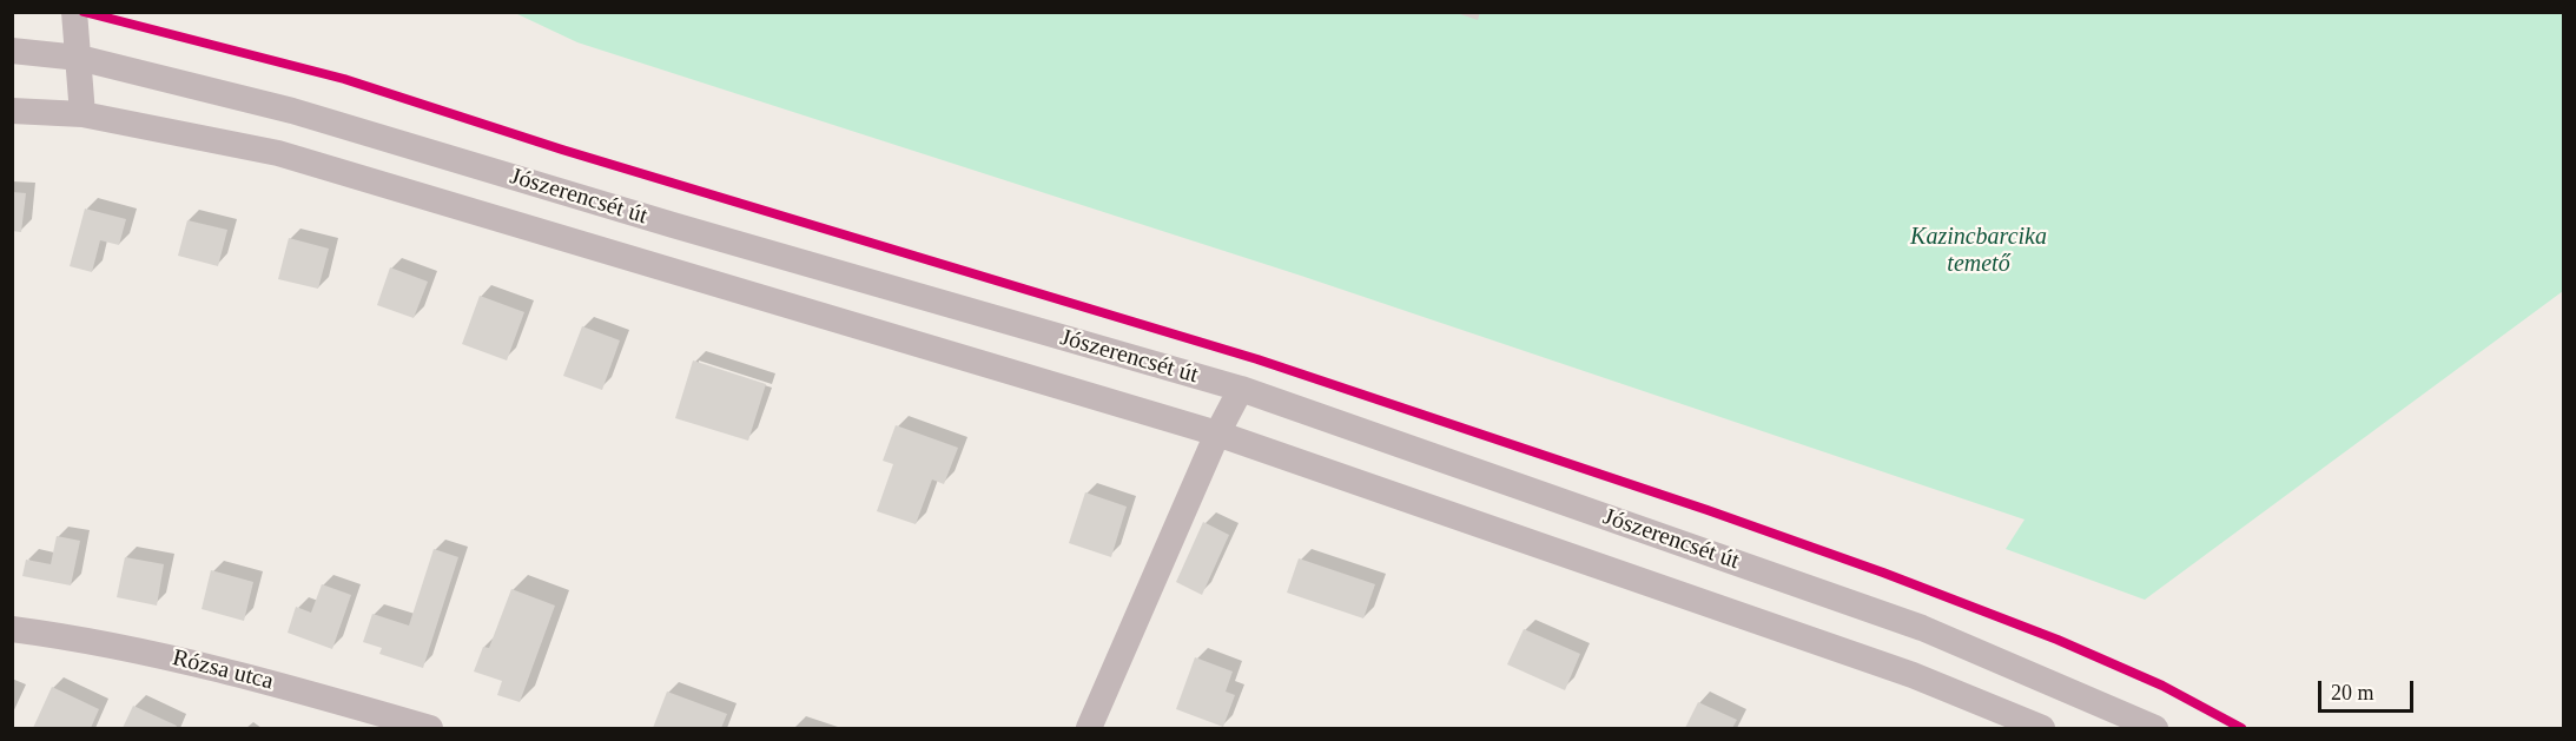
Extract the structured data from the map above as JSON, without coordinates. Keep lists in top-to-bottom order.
{
  "streets": {
    "street": ["Jószerencsét út", "Rózsa utca"]
  },
  "parks": ["Kazincbarcika temető"],
  "scale_bar": "20 m"
}
